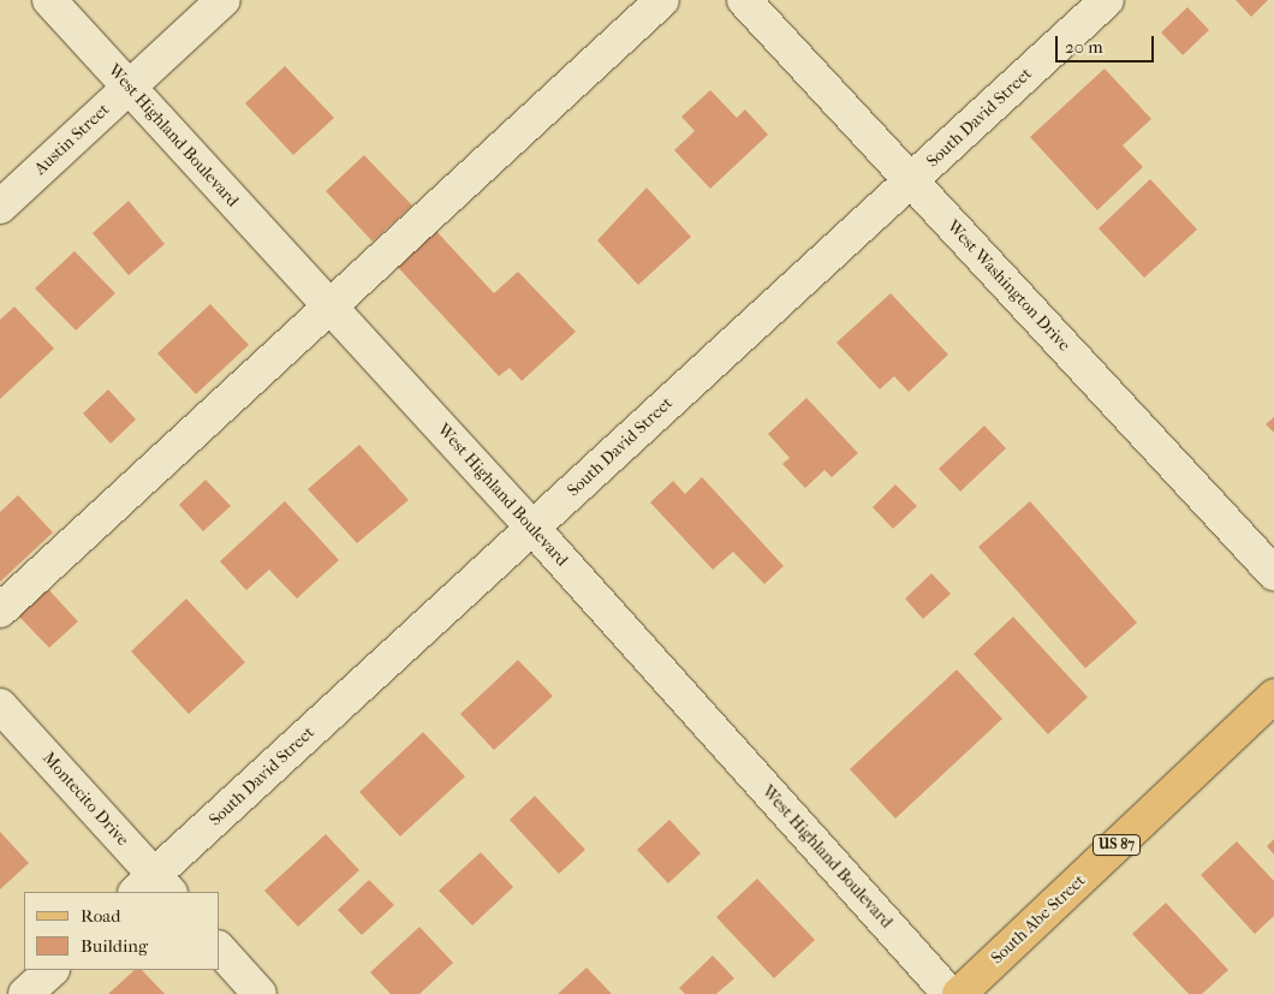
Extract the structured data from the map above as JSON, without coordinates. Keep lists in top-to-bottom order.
{
  "streets": {
    "main road": ["US 87", "South Abe Street"],
    "street": [
      "South David Street",
      "West Highland Boulevard",
      "Austin Street",
      "West Washington Drive",
      "Montecito Drive"
    ]
  },
  "crossings": [
    ["South David Street", "West Highland Boulevard"],
    ["South David Street", "West Washington Drive"],
    ["South David Street", "Montecito Drive"],
    ["West Highland Boulevard", "Austin Street"]
  ],
  "legend": ["Road", "Building"],
  "scale_bar": "20 m"
}
